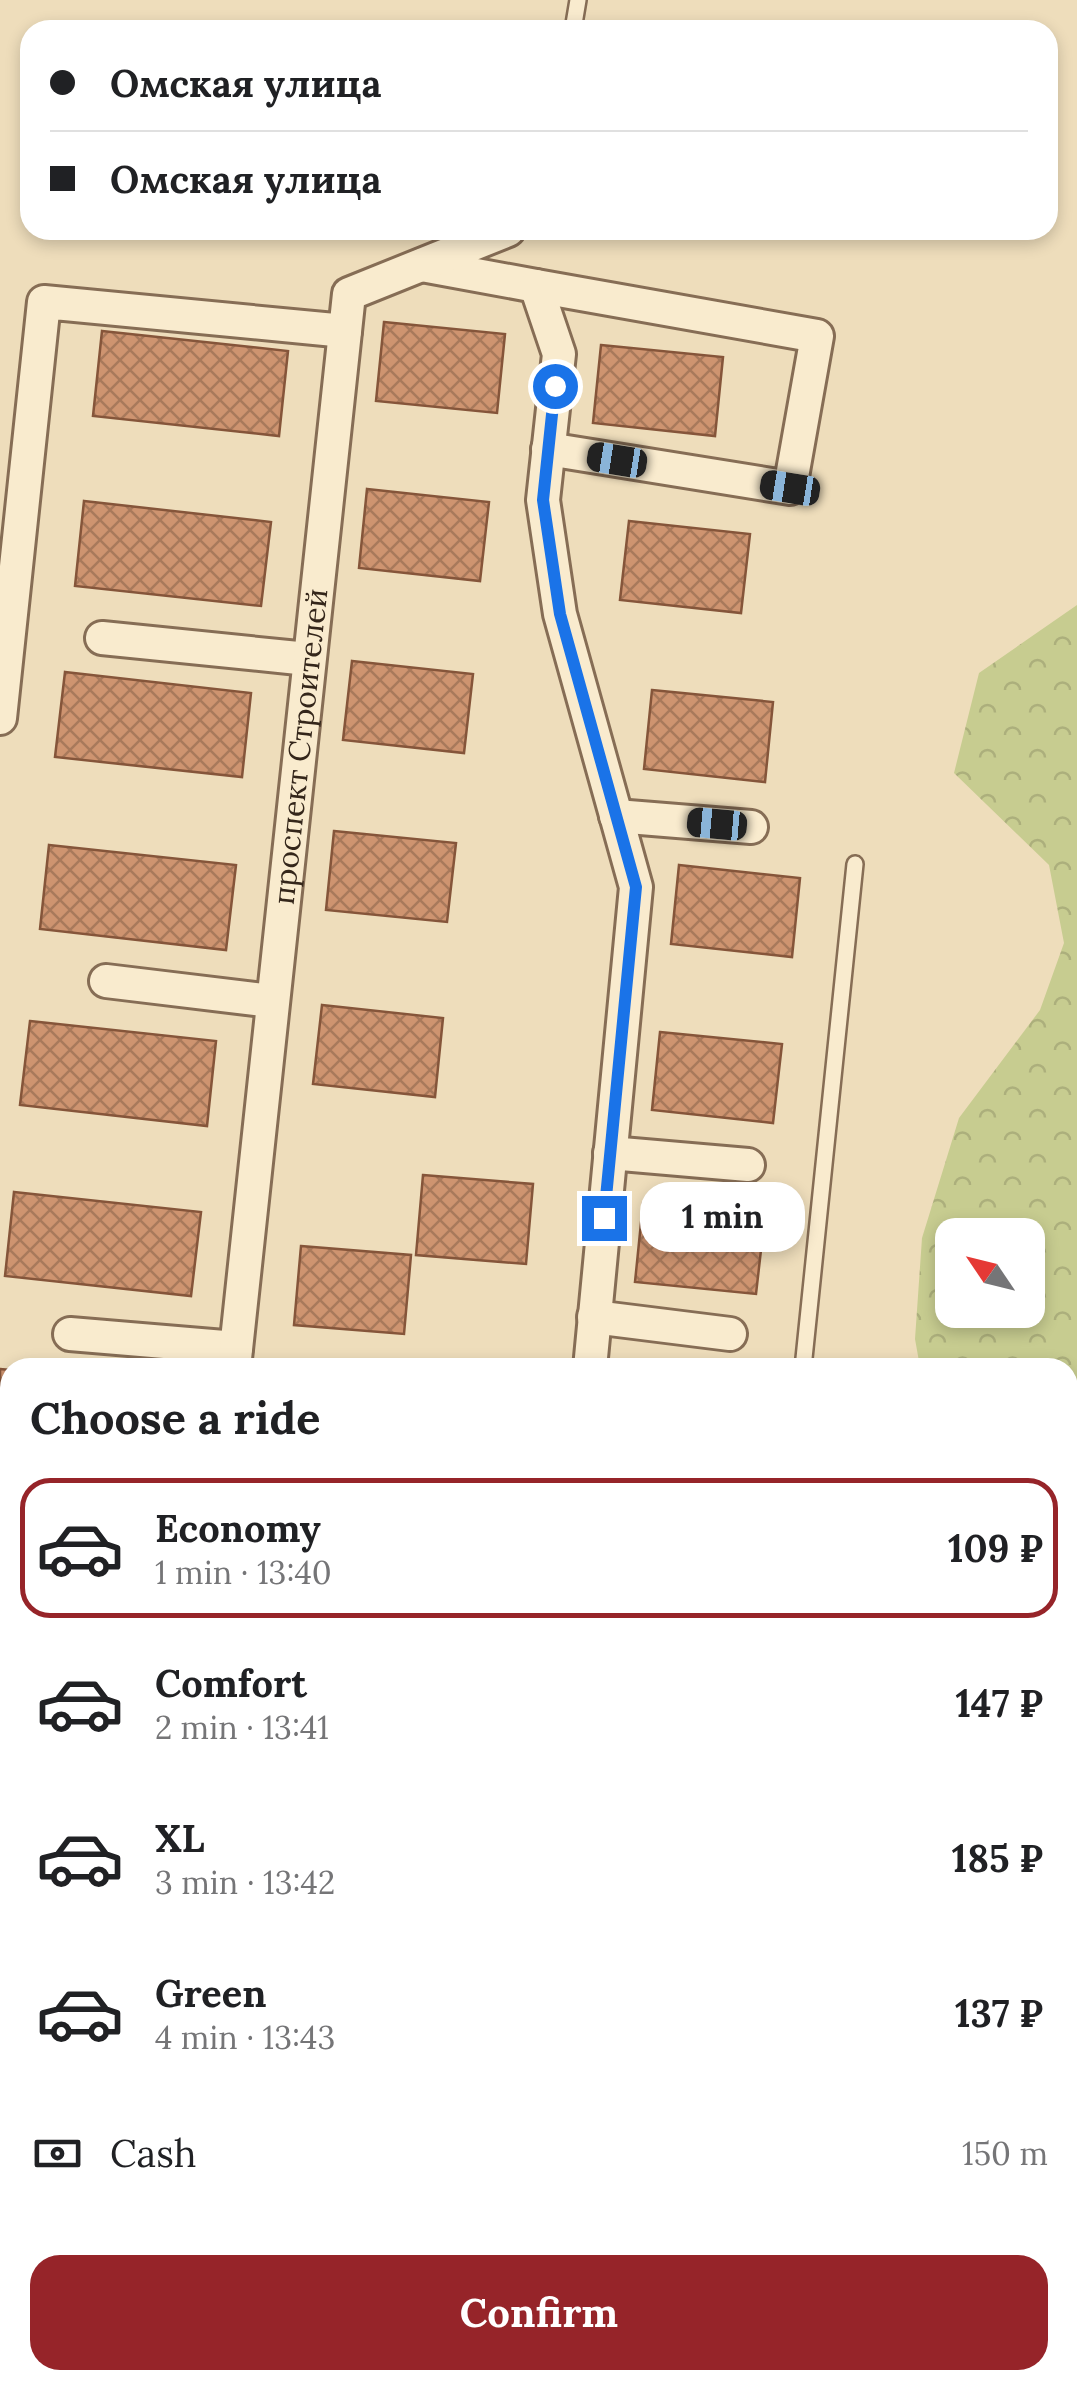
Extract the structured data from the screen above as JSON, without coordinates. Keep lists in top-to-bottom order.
{
  "streets": {
    "street": ["проспект Строителей"]
  },
  "north": "top left",
  "page": {
    "banner": ["Омская улица", "Омская улица"],
    "bubble": "1 min",
    "heading": "Choose a ride",
    "list": [
      {
        "name": "Economy",
        "note": "1 min · 13:40",
        "value": "109 ₽"
      },
      {
        "name": "Comfort",
        "note": "2 min · 13:41",
        "value": "147 ₽"
      },
      {
        "name": "XL",
        "note": "3 min · 13:42",
        "value": "185 ₽"
      },
      {
        "name": "Green",
        "note": "4 min · 13:43",
        "value": "137 ₽"
      }
    ],
    "pay": ["Cash", "150 m"],
    "buttons": "Confirm"
  }
}
